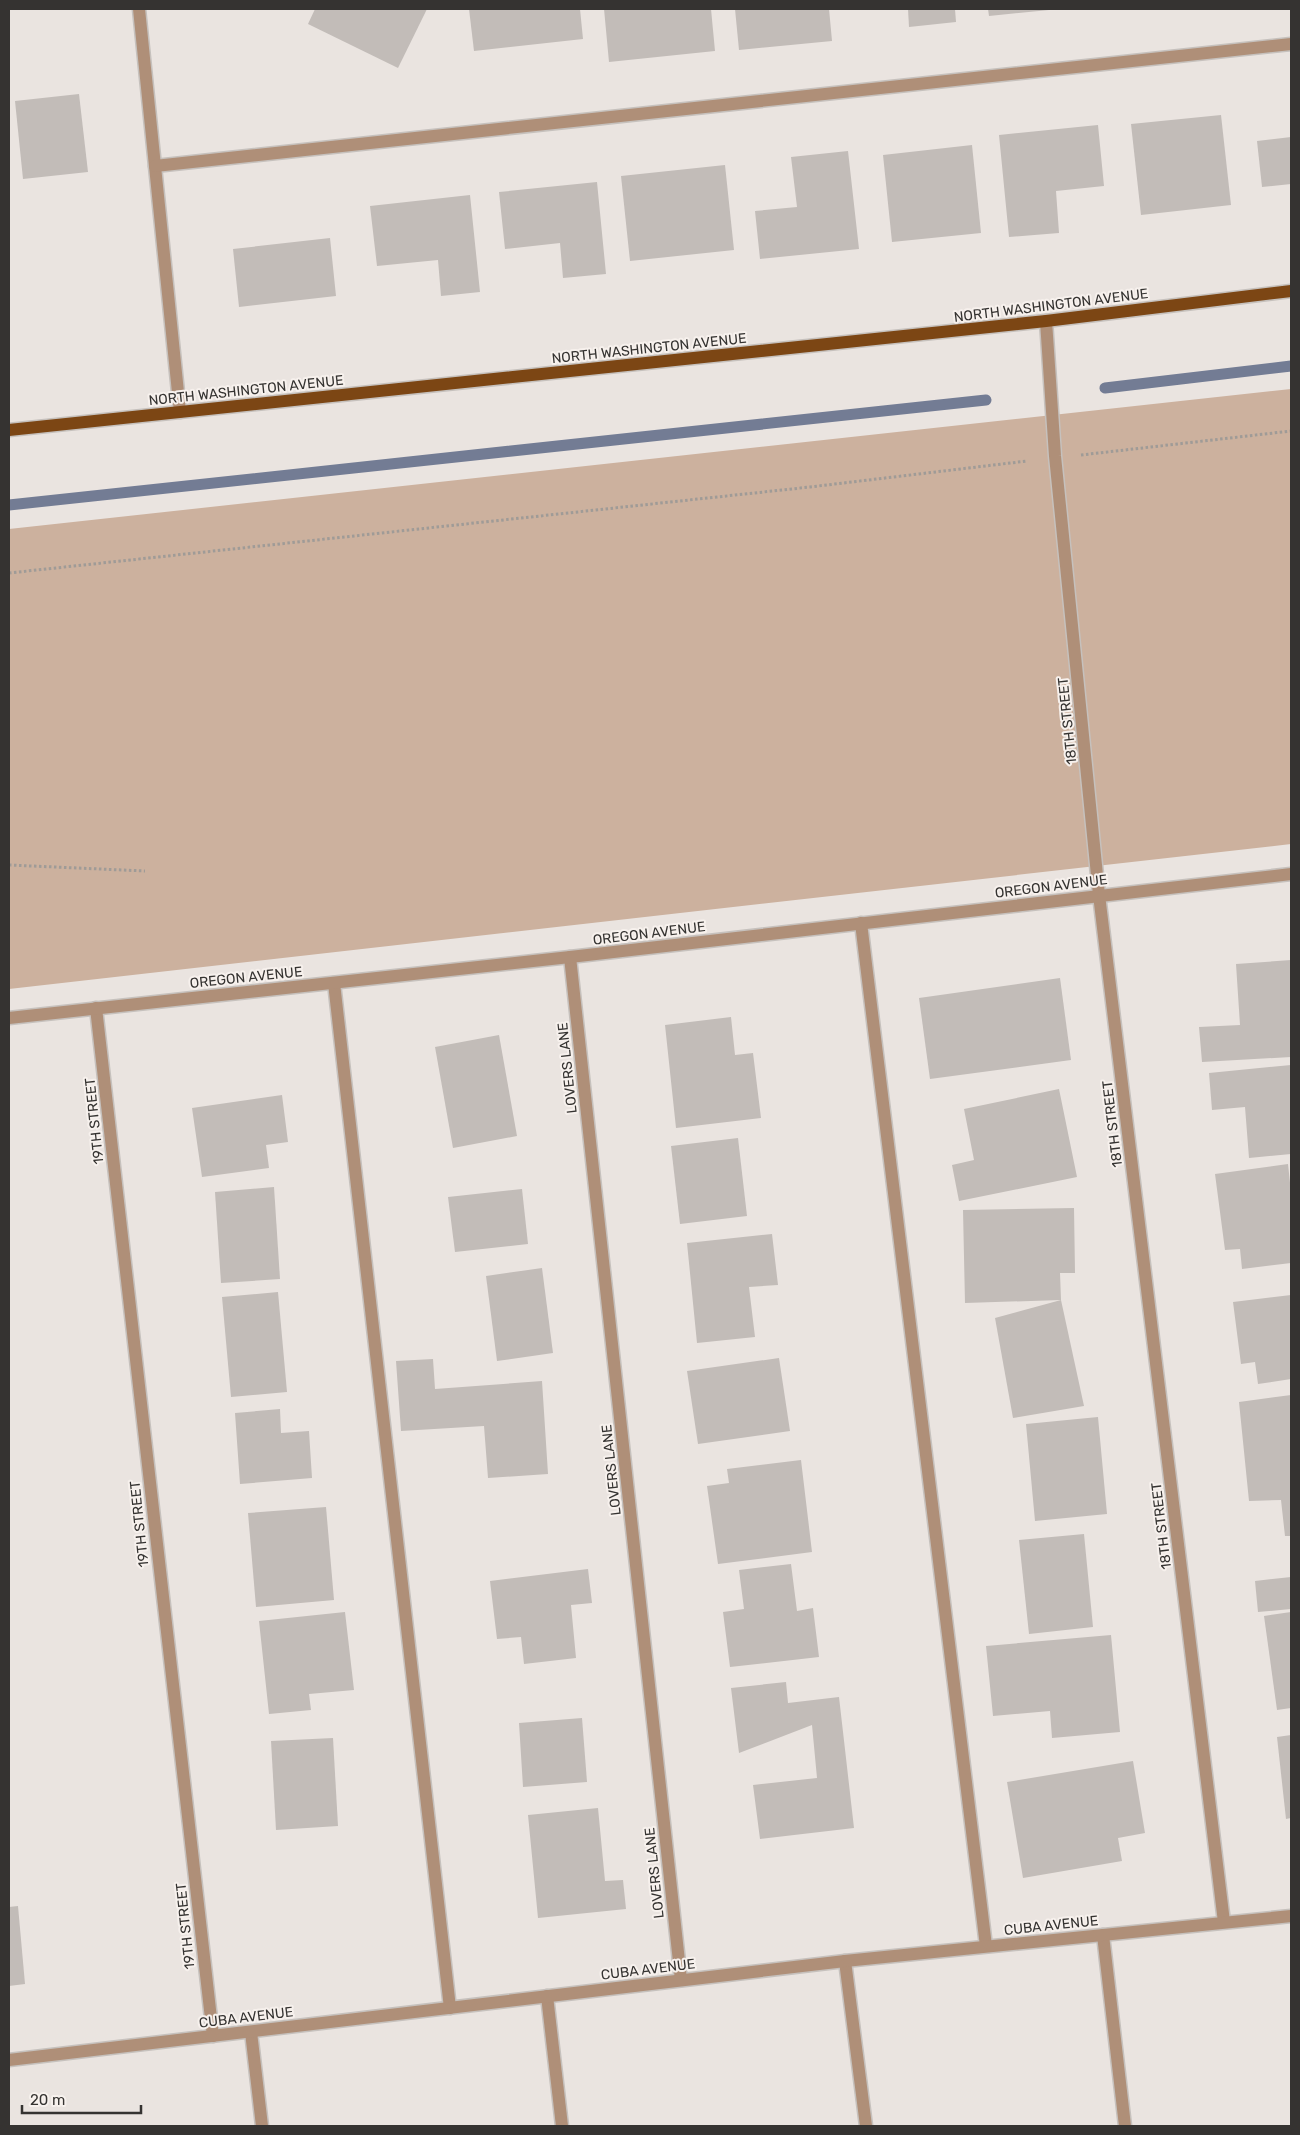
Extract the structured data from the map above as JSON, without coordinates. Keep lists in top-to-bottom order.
{
  "streets": {
    "main road": ["NORTH WASHINGTON AVENUE"],
    "street": [
      "18TH STREET",
      "OREGON AVENUE",
      "LOVERS LANE",
      "19TH STREET",
      "CUBA AVENUE"
    ]
  },
  "crossings": [
    ["NORTH WASHINGTON AVENUE", "18TH STREET"],
    ["18TH STREET", "OREGON AVENUE"],
    ["18TH STREET", "CUBA AVENUE"],
    ["OREGON AVENUE", "LOVERS LANE"],
    ["OREGON AVENUE", "19TH STREET"],
    ["LOVERS LANE", "CUBA AVENUE"],
    ["19TH STREET", "CUBA AVENUE"]
  ],
  "scale_bar": "20 m"
}
